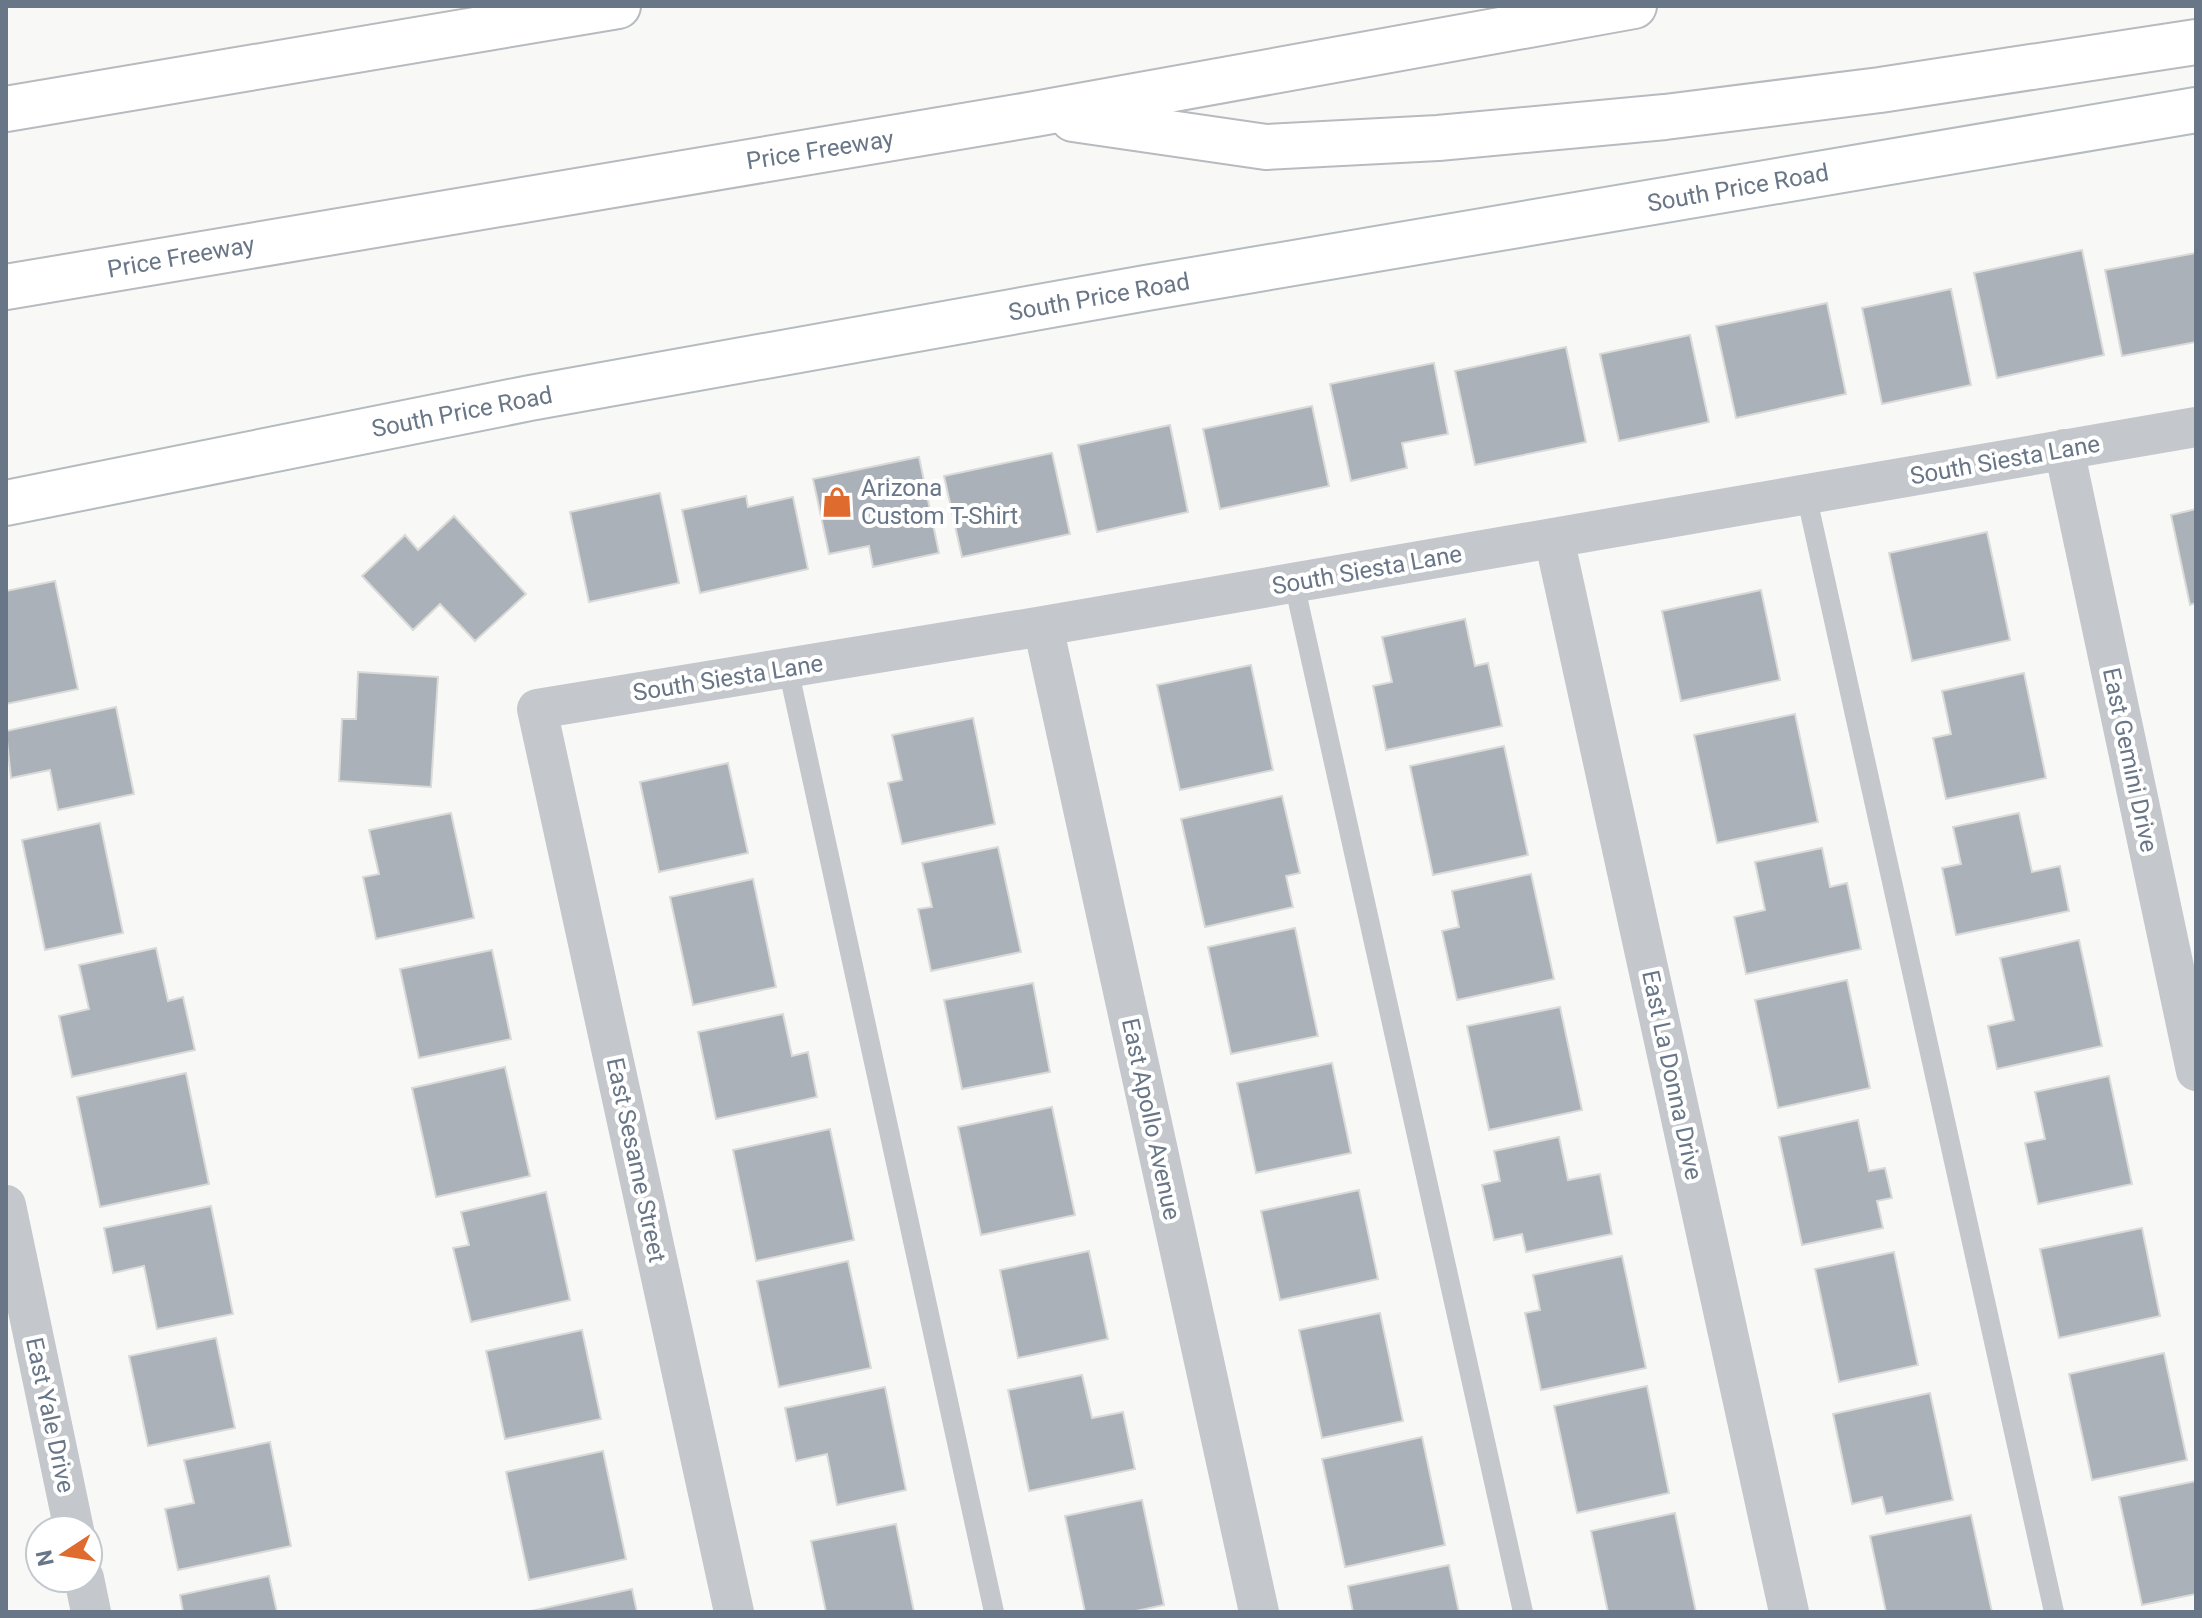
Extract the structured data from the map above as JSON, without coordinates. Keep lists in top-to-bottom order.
{
  "streets": {
    "main road": ["Price Freeway", "South Price Road"],
    "street": [
      "South Siesta Lane",
      "East Gemini Drive",
      "East La Donna Drive",
      "East Apollo Avenue",
      "East Sesame Street",
      "East Yale Drive"
    ]
  },
  "crossings": [
    ["South Siesta Lane", "East Gemini Drive"],
    ["South Siesta Lane", "East La Donna Drive"],
    ["South Siesta Lane", "East Apollo Avenue"],
    ["South Siesta Lane", "East Sesame Street"]
  ],
  "places": {
    "shop": ["Arizona Custom T-Shirt"]
  },
  "north": "left"
}
